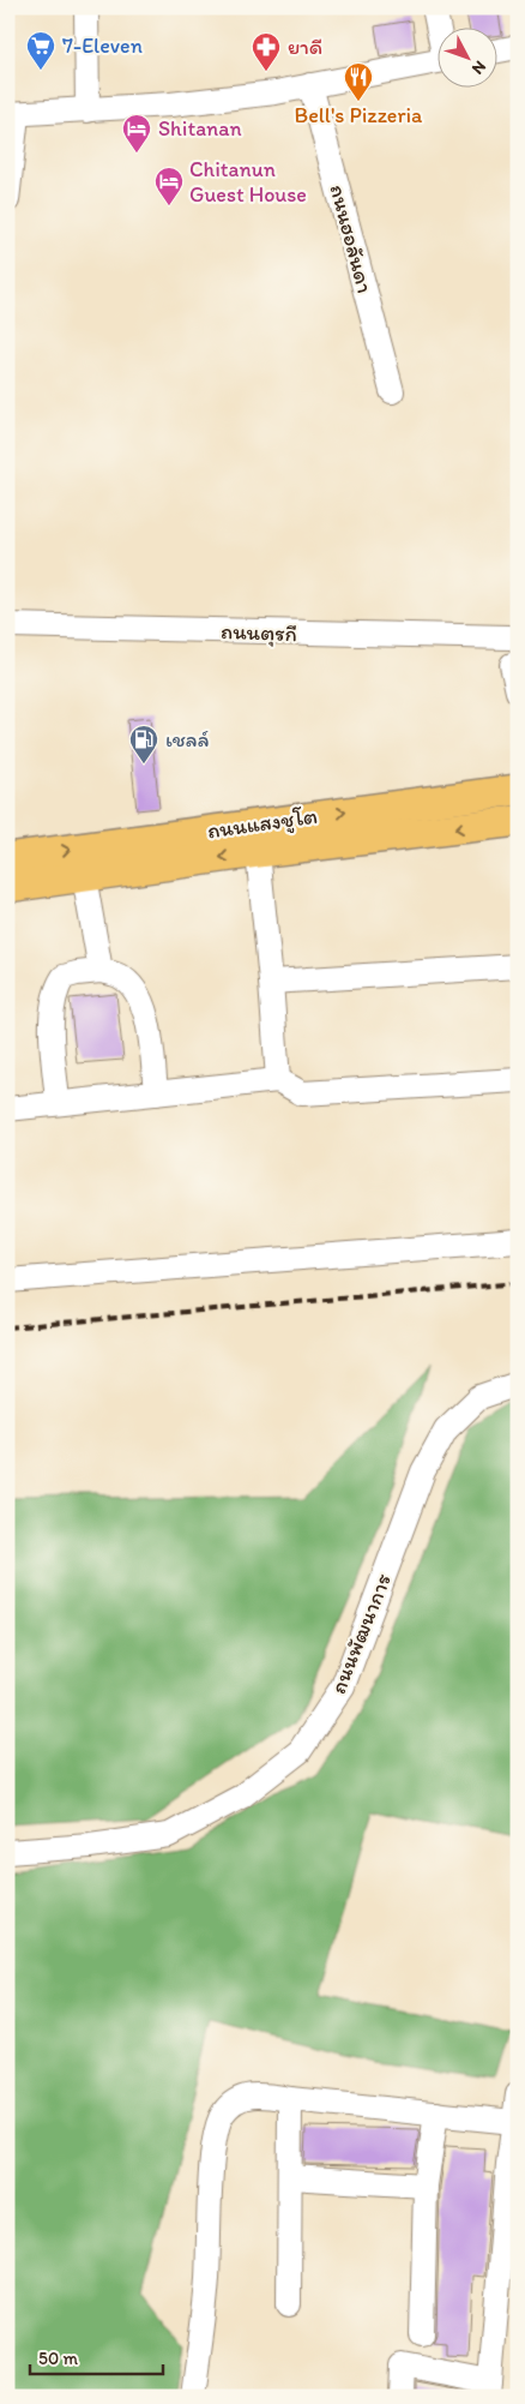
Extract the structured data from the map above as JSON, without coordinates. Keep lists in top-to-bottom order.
{
  "streets": {
    "main road": ["ถนนแสงชูโต"],
    "street": ["ถนนฮอลันดา", "ถนนตุรกี", "ถนนพัฒนาการ"]
  },
  "places": {
    "supermarket": ["7-Eleven"],
    "pharmacy": ["ยาดี"],
    "restaurant": ["Bell's Pizzeria"],
    "hotel": ["Shitanan", "Chitanun Guest House"],
    "fuel station": ["เชลล์"]
  },
  "scale_bar": "50 m",
  "north": "bottom right"
}
